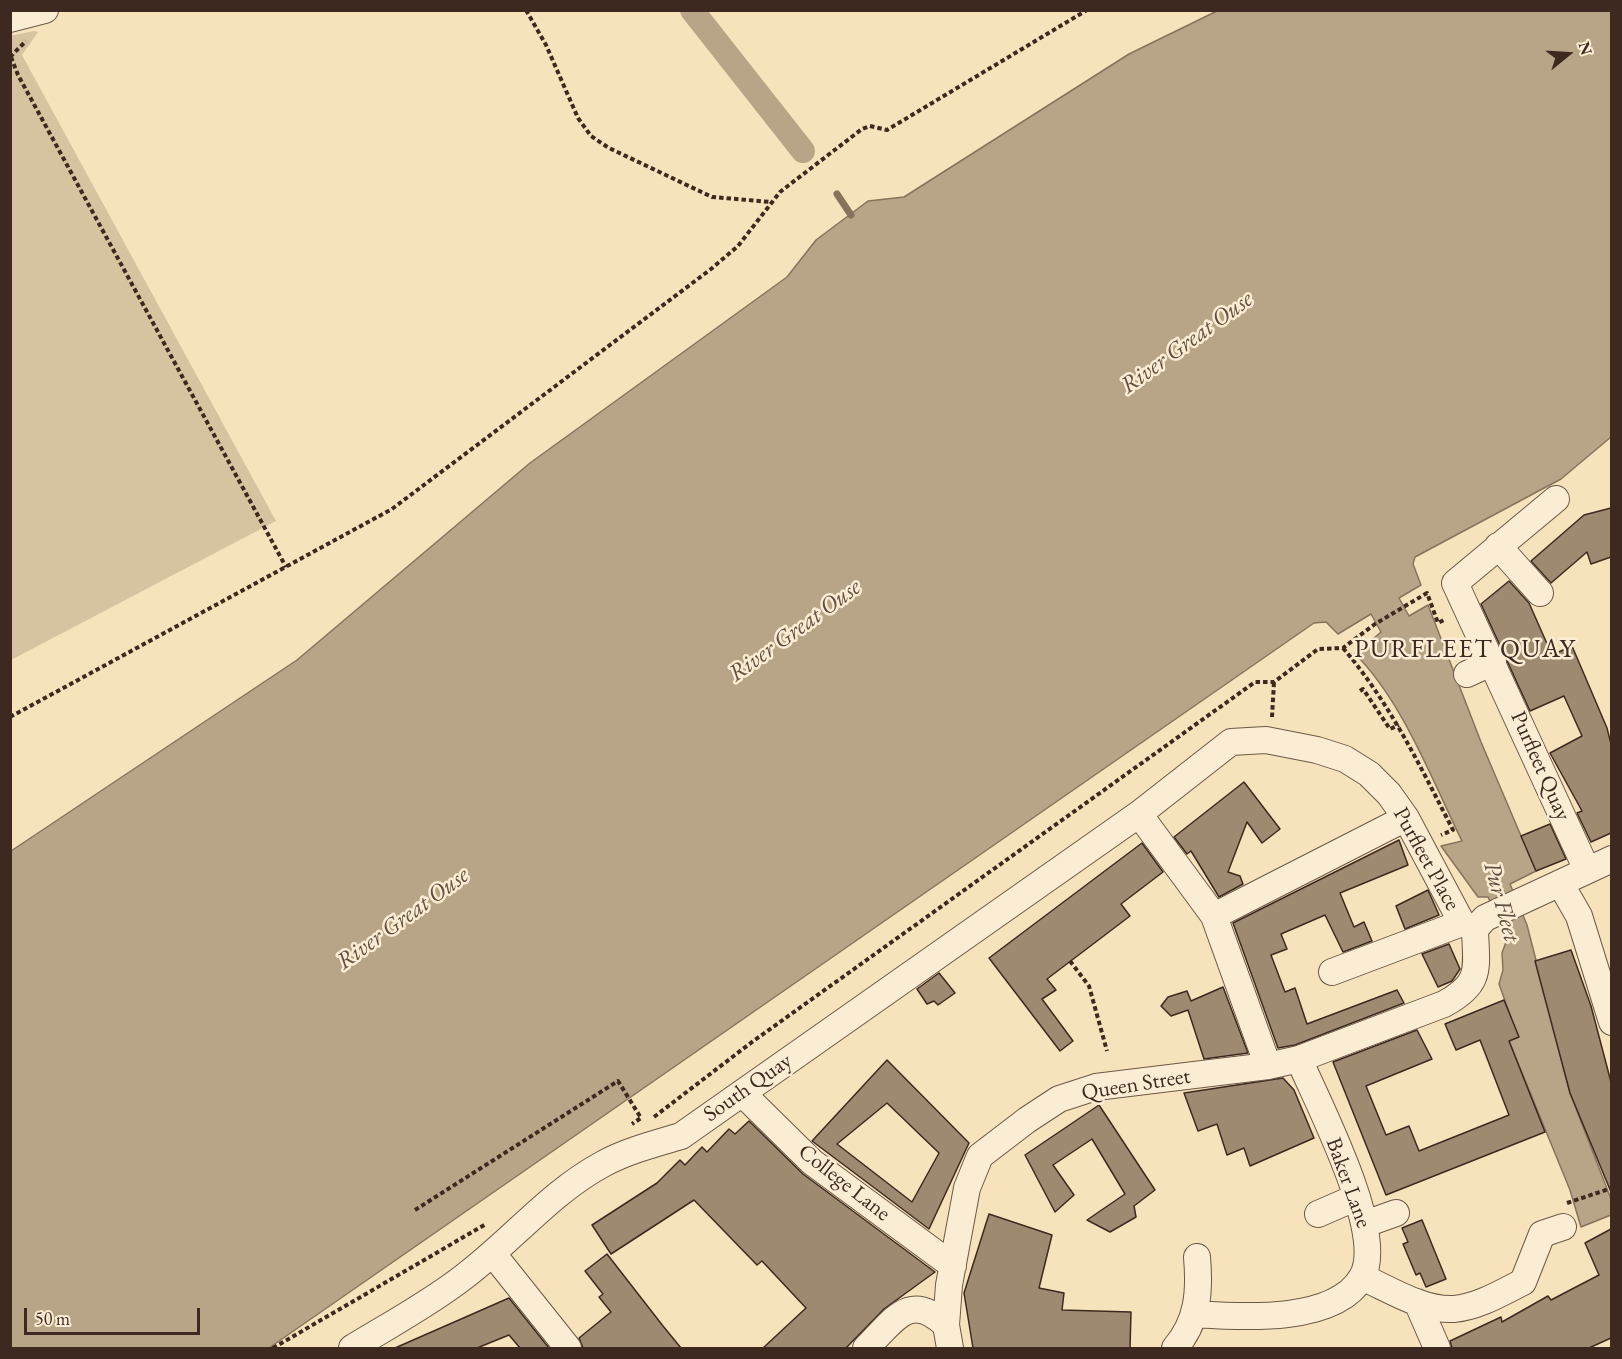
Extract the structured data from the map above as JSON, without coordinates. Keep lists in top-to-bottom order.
{
  "streets": {
    "street": [
      "Purfleet Quay",
      "Purfleet Place",
      "Queen Street",
      "South Quay",
      "College Lane",
      "Baker Lane"
    ]
  },
  "crossings": [
    ["Purfleet Place", "Queen Street"],
    ["Purfleet Place", "South Quay"],
    ["Purfleet Place", "Baker Lane"],
    ["Queen Street", "College Lane"],
    ["South Quay", "College Lane"]
  ],
  "districts": ["PURFLEET QUAY"],
  "water": ["River Great Ouse", "Pur Fleet"],
  "scale_bar": "50 m",
  "north": "right"
}
